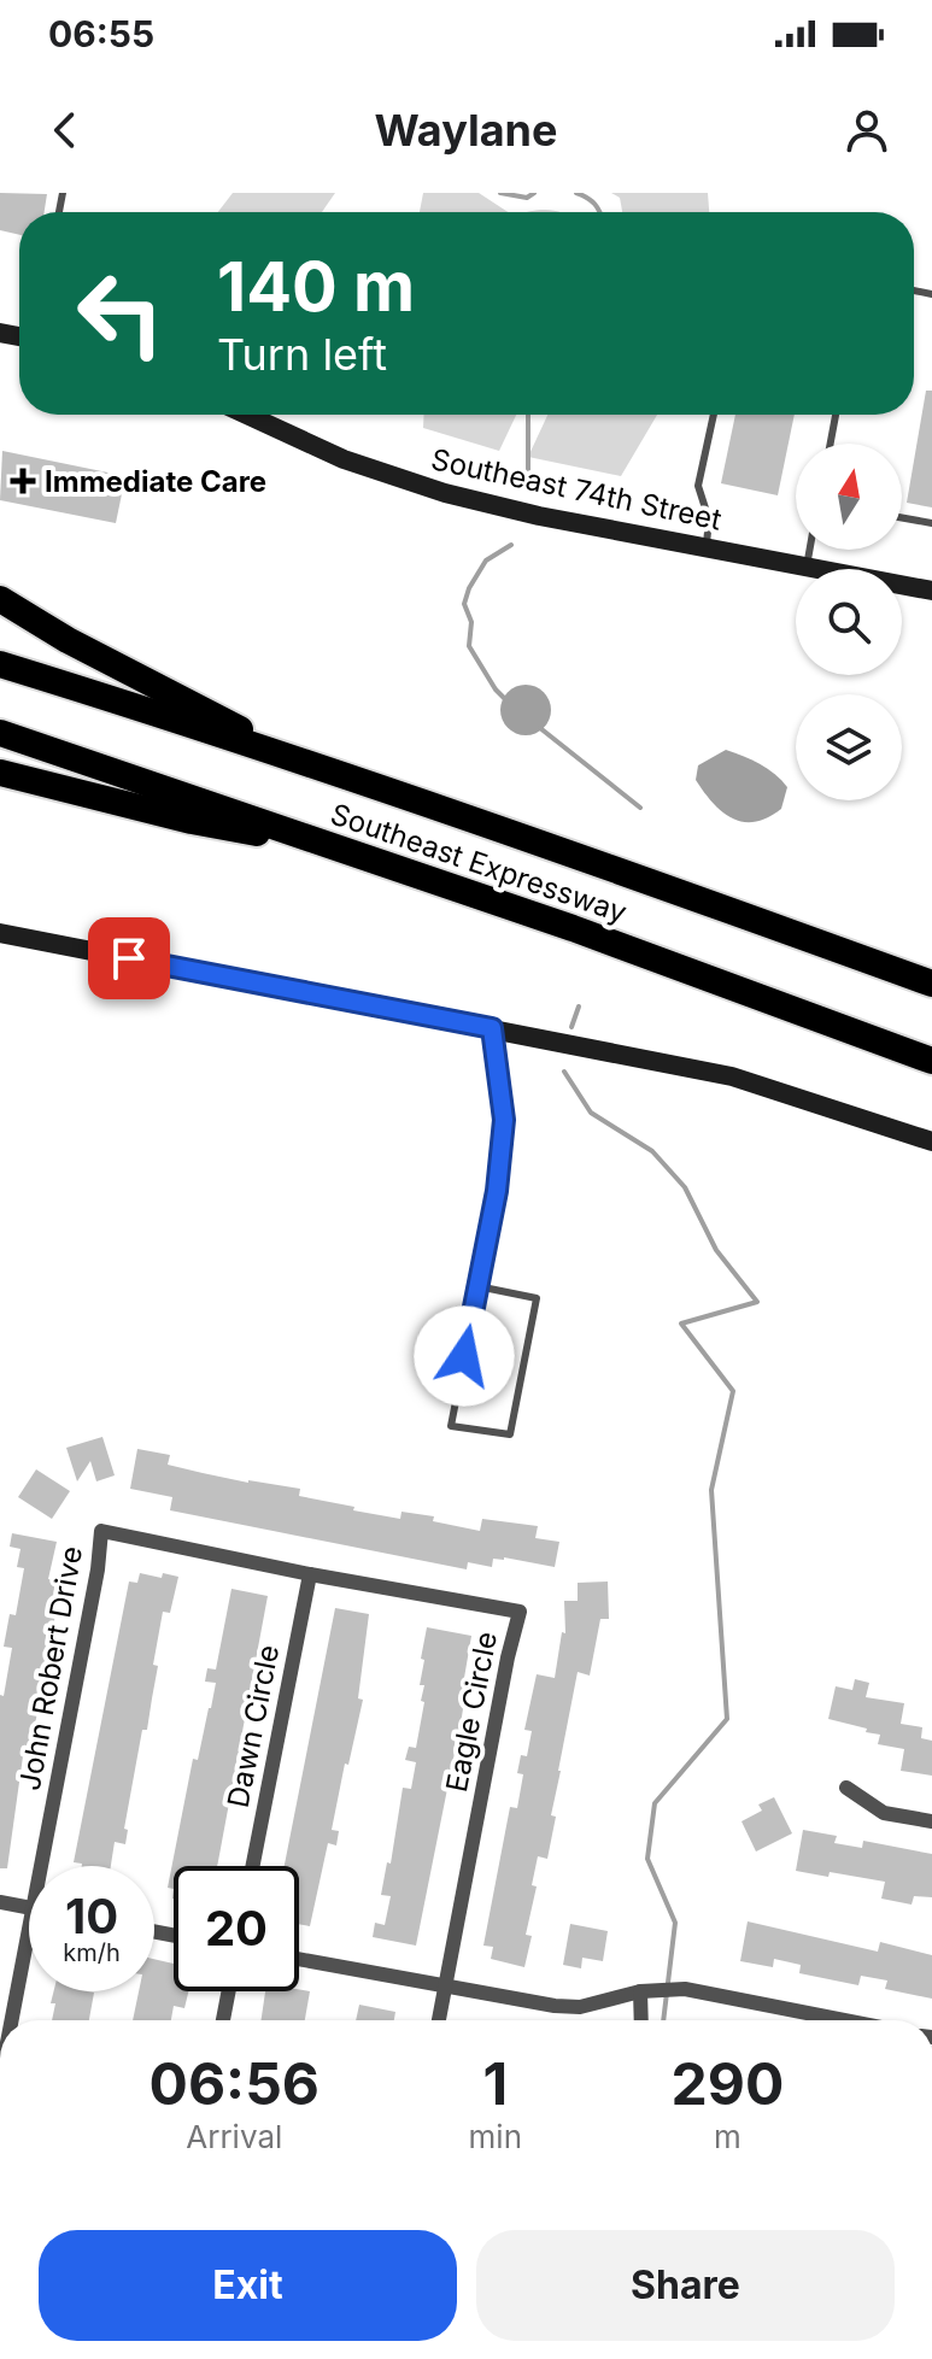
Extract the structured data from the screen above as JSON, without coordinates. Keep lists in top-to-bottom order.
{
  "streets": {
    "highway": ["Southeast Expressway"],
    "street": [
      "Southeast 74th Street",
      "John Robert Drive",
      "Eagle Circle",
      "Dawn Circle"
    ]
  },
  "crossings": [
    ["John Robert Drive", "Eagle Circle"],
    ["John Robert Drive", "Dawn Circle"],
    ["Eagle Circle", "Dawn Circle"]
  ],
  "places": {
    "health": ["Immediate Care"]
  },
  "north": "top",
  "page": {
    "status": "06:55",
    "header": "Waylane",
    "turn": ["140 m", "Turn left"],
    "speed": "10 km/h",
    "limit": "20",
    "eta": [
      "06:56",
      "Arrival",
      "1",
      "min",
      "290",
      "m"
    ],
    "buttons": ["Exit", "Share"]
  }
}
